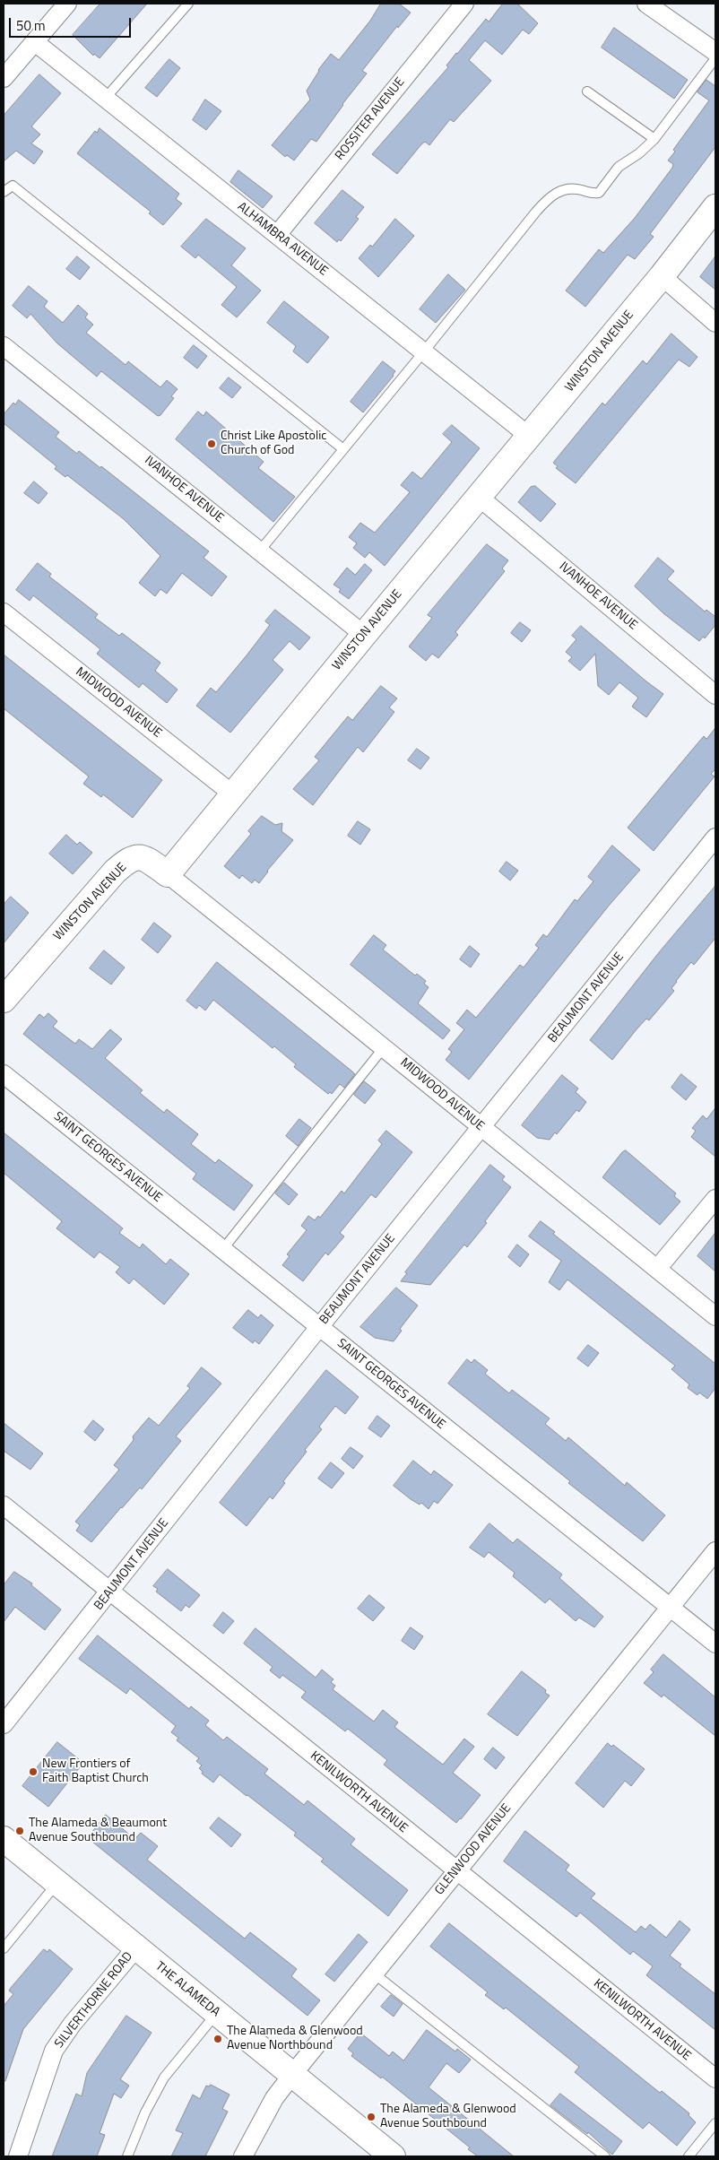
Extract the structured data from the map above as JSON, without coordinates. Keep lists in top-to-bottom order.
{
  "streets": {
    "street": [
      "ROSSITER AVENUE",
      "ALHAMBRA AVENUE",
      "WINSTON AVENUE",
      "IVANHOE AVENUE",
      "MIDWOOD AVENUE",
      "BEAUMONT AVENUE",
      "SAINT GEORGES AVENUE",
      "KENILWORTH AVENUE",
      "GLENWOOD AVENUE",
      "THE ALAMEDA",
      "SILVERTHORNE ROAD"
    ]
  },
  "crossings": [
    ["ROSSITER AVENUE", "ALHAMBRA AVENUE"],
    ["ALHAMBRA AVENUE", "WINSTON AVENUE"],
    ["WINSTON AVENUE", "IVANHOE AVENUE"],
    ["WINSTON AVENUE", "MIDWOOD AVENUE"],
    ["MIDWOOD AVENUE", "BEAUMONT AVENUE"],
    ["BEAUMONT AVENUE", "SAINT GEORGES AVENUE"],
    ["BEAUMONT AVENUE", "KENILWORTH AVENUE"],
    ["SAINT GEORGES AVENUE", "GLENWOOD AVENUE"],
    ["KENILWORTH AVENUE", "GLENWOOD AVENUE"],
    ["GLENWOOD AVENUE", "THE ALAMEDA"],
    ["THE ALAMEDA", "SILVERTHORNE ROAD"]
  ],
  "places": [
    "Christ Like Apostolic Church of God",
    "New Frontiers of Faith Baptist Church",
    "The Alameda & Beaumont Avenue Southbound",
    "The Alameda & Glenwood Avenue Northbound",
    "The Alameda & Glenwood Avenue Southbound"
  ],
  "scale_bar": "50 m"
}
